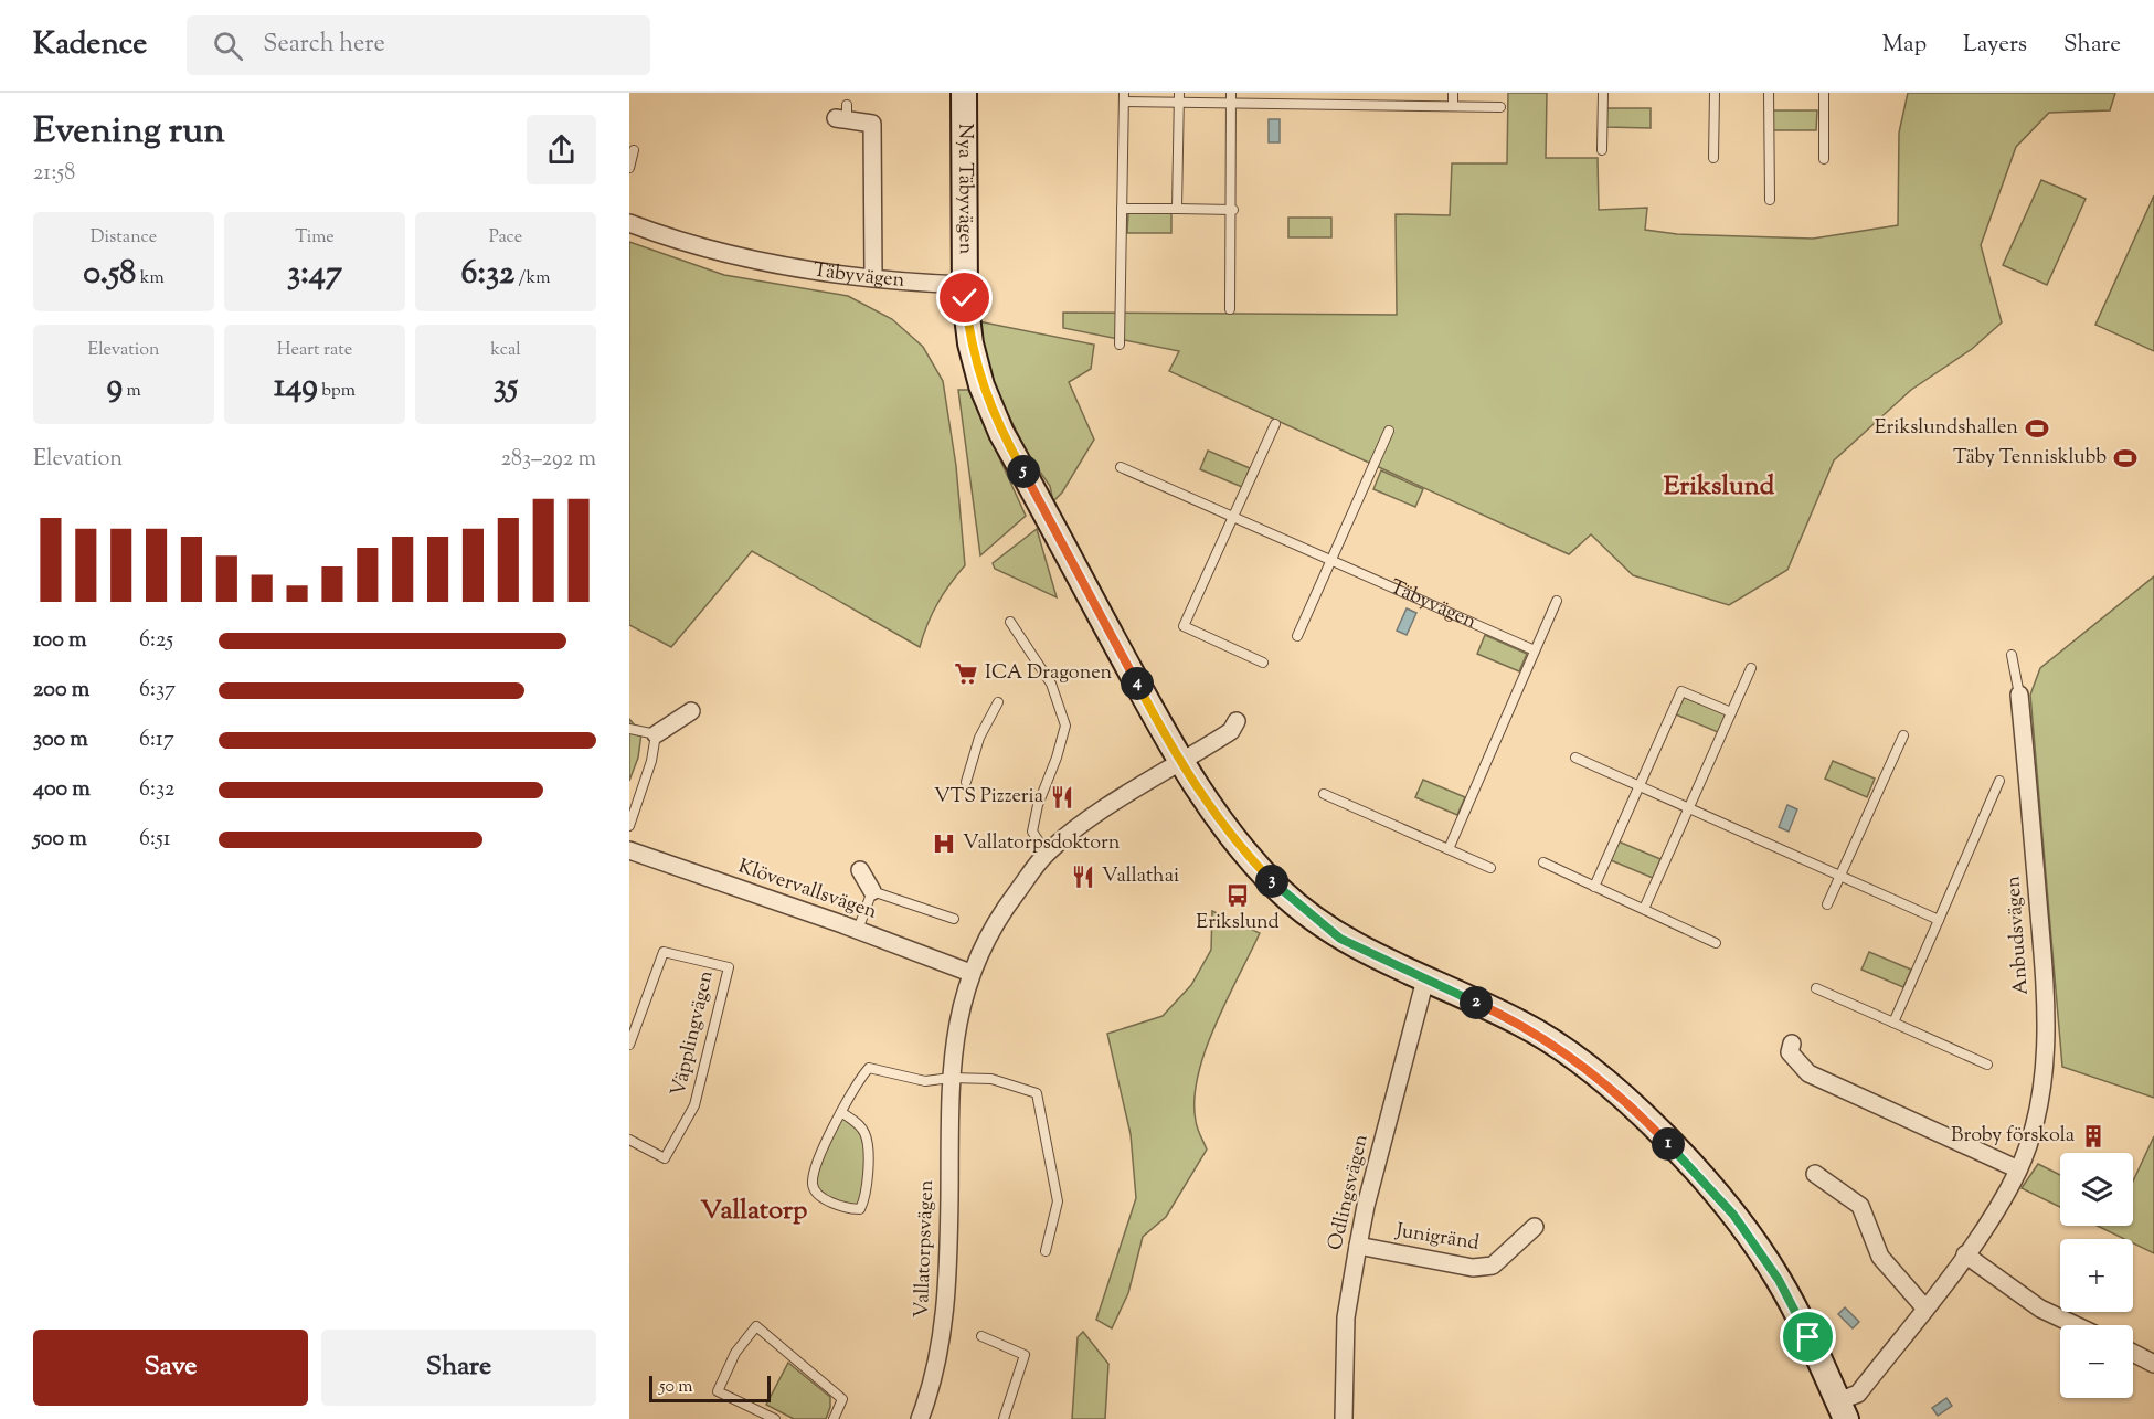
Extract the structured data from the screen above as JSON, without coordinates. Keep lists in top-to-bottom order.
{
  "streets": {
    "main road": ["Nya Täbyvägen"],
    "street": [
      "Täbyvägen",
      "Klövervallsvägen",
      "Anbudsvägen",
      "Odlingsvägen",
      "Junigränd",
      "Vallatorpsvägen"
    ],
    "lane": ["Väpplingvägen"]
  },
  "crossings": [
    ["Nya Täbyvägen", "Täbyvägen"],
    ["Klövervallsvägen", "Vallatorpsvägen"],
    ["Odlingsvägen", "Junigränd"]
  ],
  "districts": ["Erikslund", "Vallatorp"],
  "places": {
    "sports": ["Erikslundshallen", "Täby Tennisklubb"],
    "supermarket": ["ICA Dragonen"],
    "restaurant": ["VTS Pizzeria", "Vallathai"],
    "hospital": ["Vallatorpsdoktorn"],
    "bus stop": ["Erikslund"],
    "building": ["Broby förskola"]
  },
  "scale_bar": "50 m",
  "page": {
    "header": "Kadence",
    "search": "Search here",
    "nav": ["Map", "Layers", "Share"],
    "heading": ["Evening run", "21:58"],
    "stats": [
      ["Distance", "0.58 km"],
      ["Time", "3:47"],
      ["Pace", "6:32 /km"],
      ["Elevation", "9 m"],
      ["Heart rate", "149 bpm"],
      ["kcal", "35"]
    ],
    "chart": ["Elevation", "283–292 m"],
    "pins": [
      "5",
      "4",
      "3",
      "2",
      "1"
    ],
    "list": [
      {
        "name": "100 m",
        "note": "6:25"
      },
      {
        "name": "200 m",
        "note": "6:37"
      },
      {
        "name": "300 m",
        "note": "6:17"
      },
      {
        "name": "400 m",
        "note": "6:32"
      },
      {
        "name": "500 m",
        "note": "6:51"
      }
    ],
    "map_buttons": ["+", "−"],
    "buttons": ["Save", "Share"],
    "scale": "50 m"
  }
}
